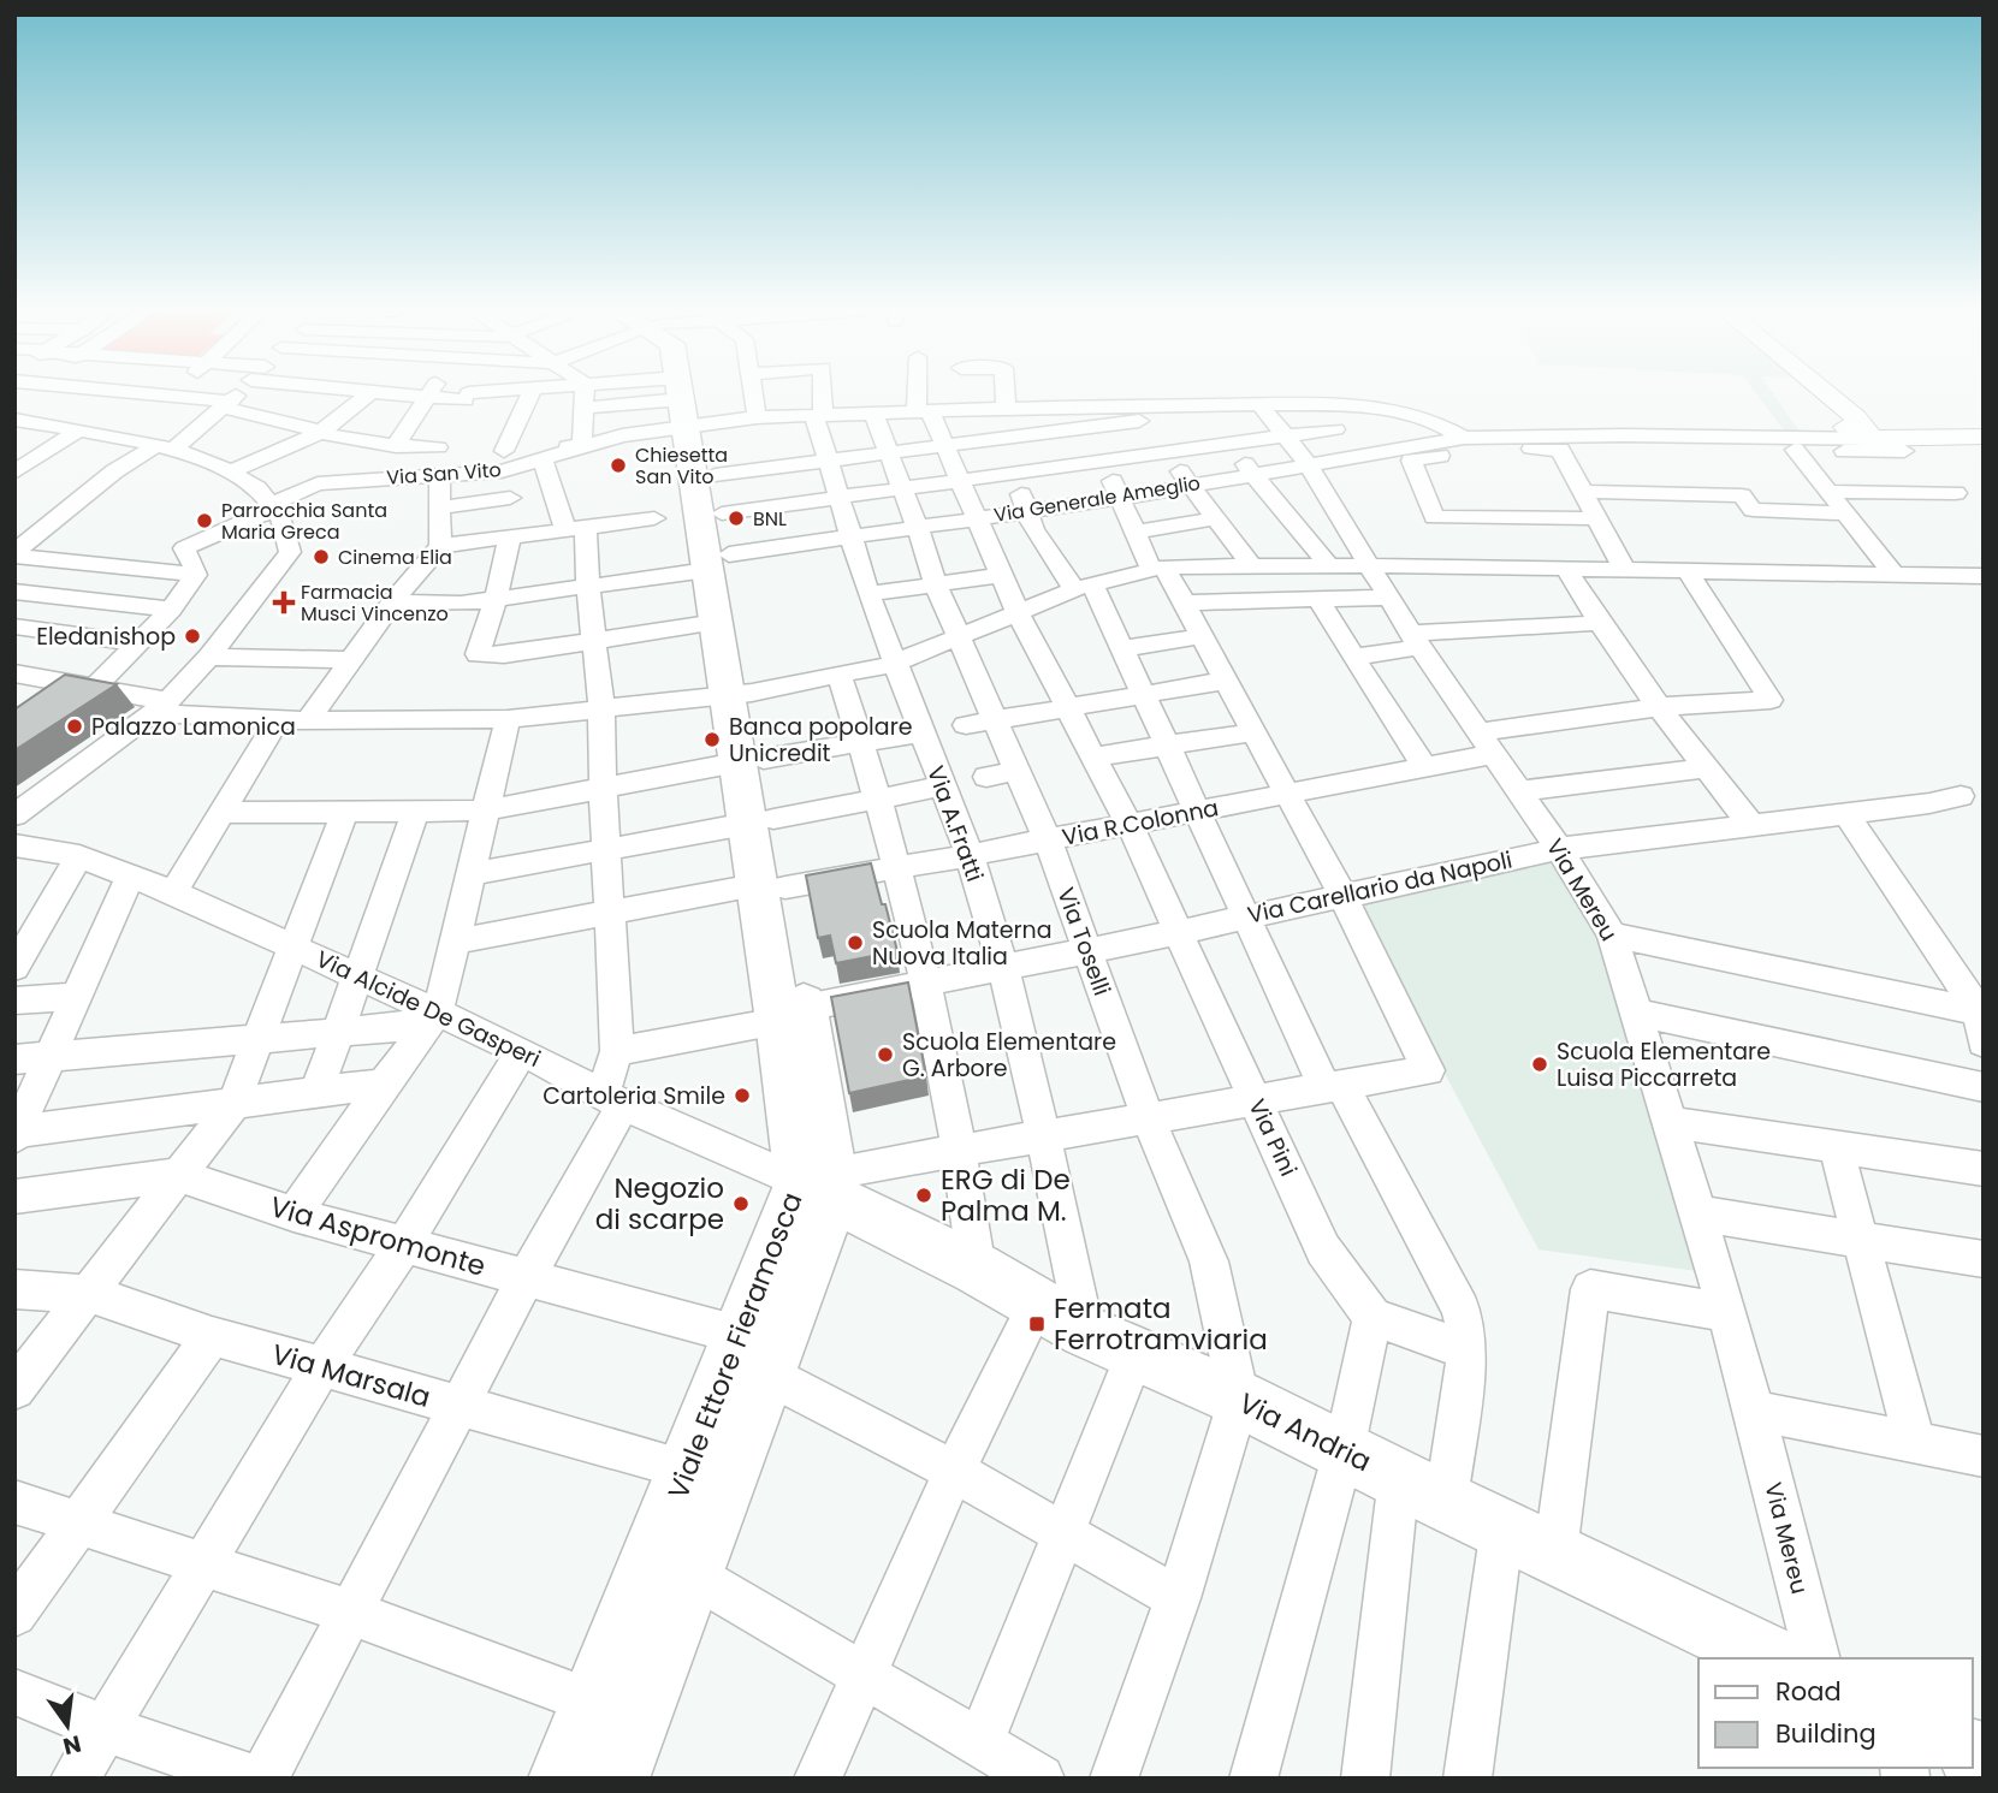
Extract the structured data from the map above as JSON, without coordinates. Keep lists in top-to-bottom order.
{
  "streets": {
    "main road": ["Viale Ettore Fieramosca", "Via Andria"],
    "street": [
      "Via San Vito",
      "Via Generale Ameglio",
      "Via R.Colonna",
      "Via A.Fratti",
      "Via Carellario da Napoli",
      "Via Mereu",
      "Via Toselli",
      "Via Alcide De Gasperi",
      "Via Pini",
      "Via Aspromonte",
      "Via Marsala"
    ]
  },
  "crossings": [
    ["Via San Vito", "Via Generale Ameglio"],
    ["Via San Vito", "Via A.Fratti"],
    ["Via San Vito", "Via Mereu"],
    ["Via San Vito", "Via Toselli"],
    ["Via San Vito", "Via Pini"],
    ["Via Generale Ameglio", "Via A.Fratti"],
    ["Via Generale Ameglio", "Via Mereu"],
    ["Via Generale Ameglio", "Via Toselli"],
    ["Via Generale Ameglio", "Via Pini"],
    ["Via R.Colonna", "Via A.Fratti"],
    ["Via R.Colonna", "Via Mereu"],
    ["Via R.Colonna", "Via Toselli"],
    ["Via R.Colonna", "Via Pini"],
    ["Via A.Fratti", "Via Carellario da Napoli"],
    ["Via A.Fratti", "Via Andria"],
    ["Via Carellario da Napoli", "Via Mereu"],
    ["Via Carellario da Napoli", "Via Toselli"],
    ["Via Carellario da Napoli", "Via Pini"],
    ["Via Toselli", "Via Andria"],
    ["Via Alcide De Gasperi", "Viale Ettore Fieramosca"],
    ["Via Alcide De Gasperi", "Via Andria"],
    ["Via Aspromonte", "Viale Ettore Fieramosca"],
    ["Viale Ettore Fieramosca", "Via Marsala"],
    ["Viale Ettore Fieramosca", "Via Andria"]
  ],
  "places": {
    "other": [
      "Chiesetta San Vito",
      "BNL",
      "Parrocchia Santa Maria Greca",
      "Cinema Elia",
      "Eledanishop",
      "Palazzo Lamonica",
      "Banca popolare Unicredit",
      "Scuola Materna Nuova Italia",
      "Scuola Elementare G. Arbore",
      "Scuola Elementare Luisa Piccarreta",
      "Cartoleria Smile",
      "ERG di De Palma M.",
      "Negozio di scarpe"
    ],
    "health": ["Farmacia Musci Vincenzo"],
    "transit": ["Fermata Ferrotramviaria"]
  },
  "legend": ["Road", "Building"],
  "north": "bottom"
}
